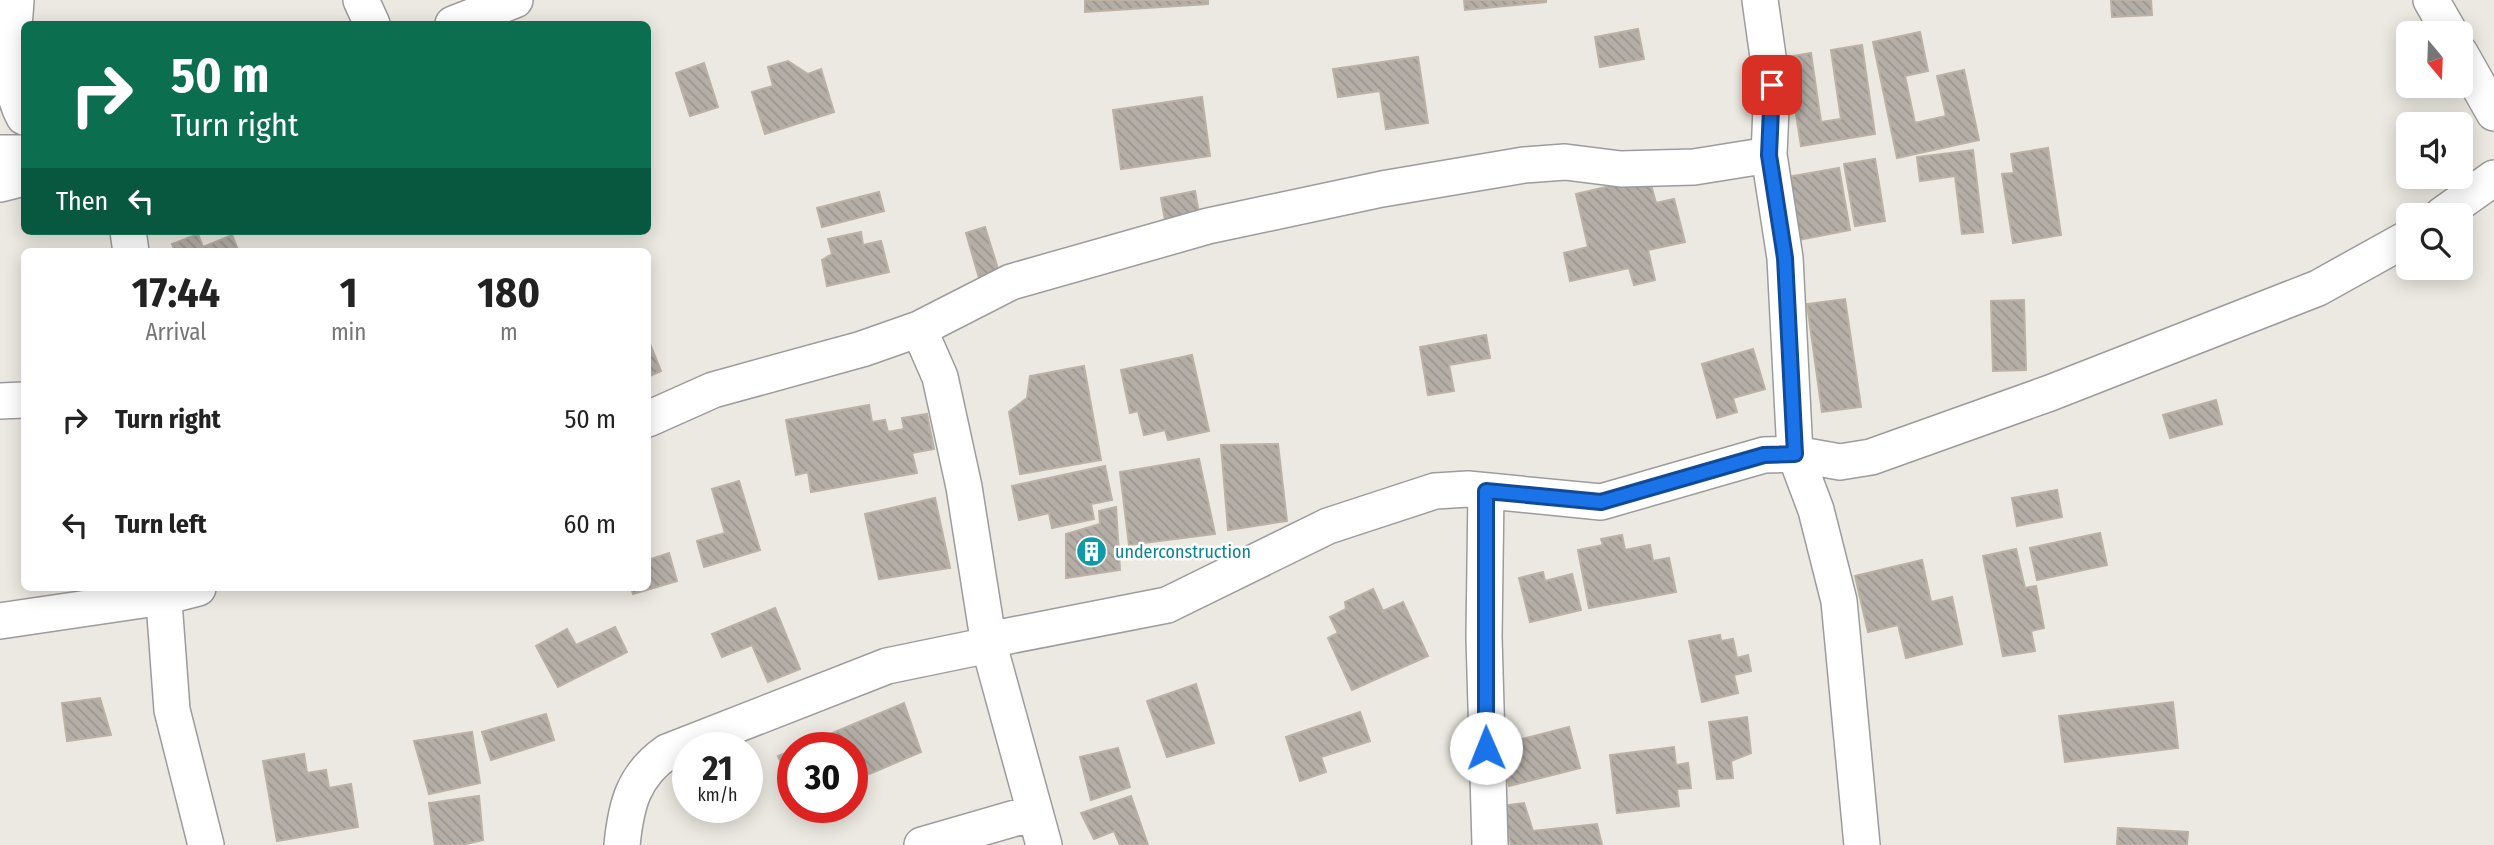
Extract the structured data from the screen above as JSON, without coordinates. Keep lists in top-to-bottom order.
{
  "places": {
    "building": ["underconstruction"]
  },
  "north": "bottom",
  "page": {
    "turn": ["50 m", "Turn right"],
    "then": "Then",
    "eta": [
      "17:44",
      "Arrival",
      "1",
      "min",
      "180",
      "m"
    ],
    "list": [
      {
        "name": "Turn right",
        "value": "50 m"
      },
      {
        "name": "Turn left",
        "value": "60 m"
      }
    ],
    "speed": "21 km/h",
    "limit": "30"
  }
}
